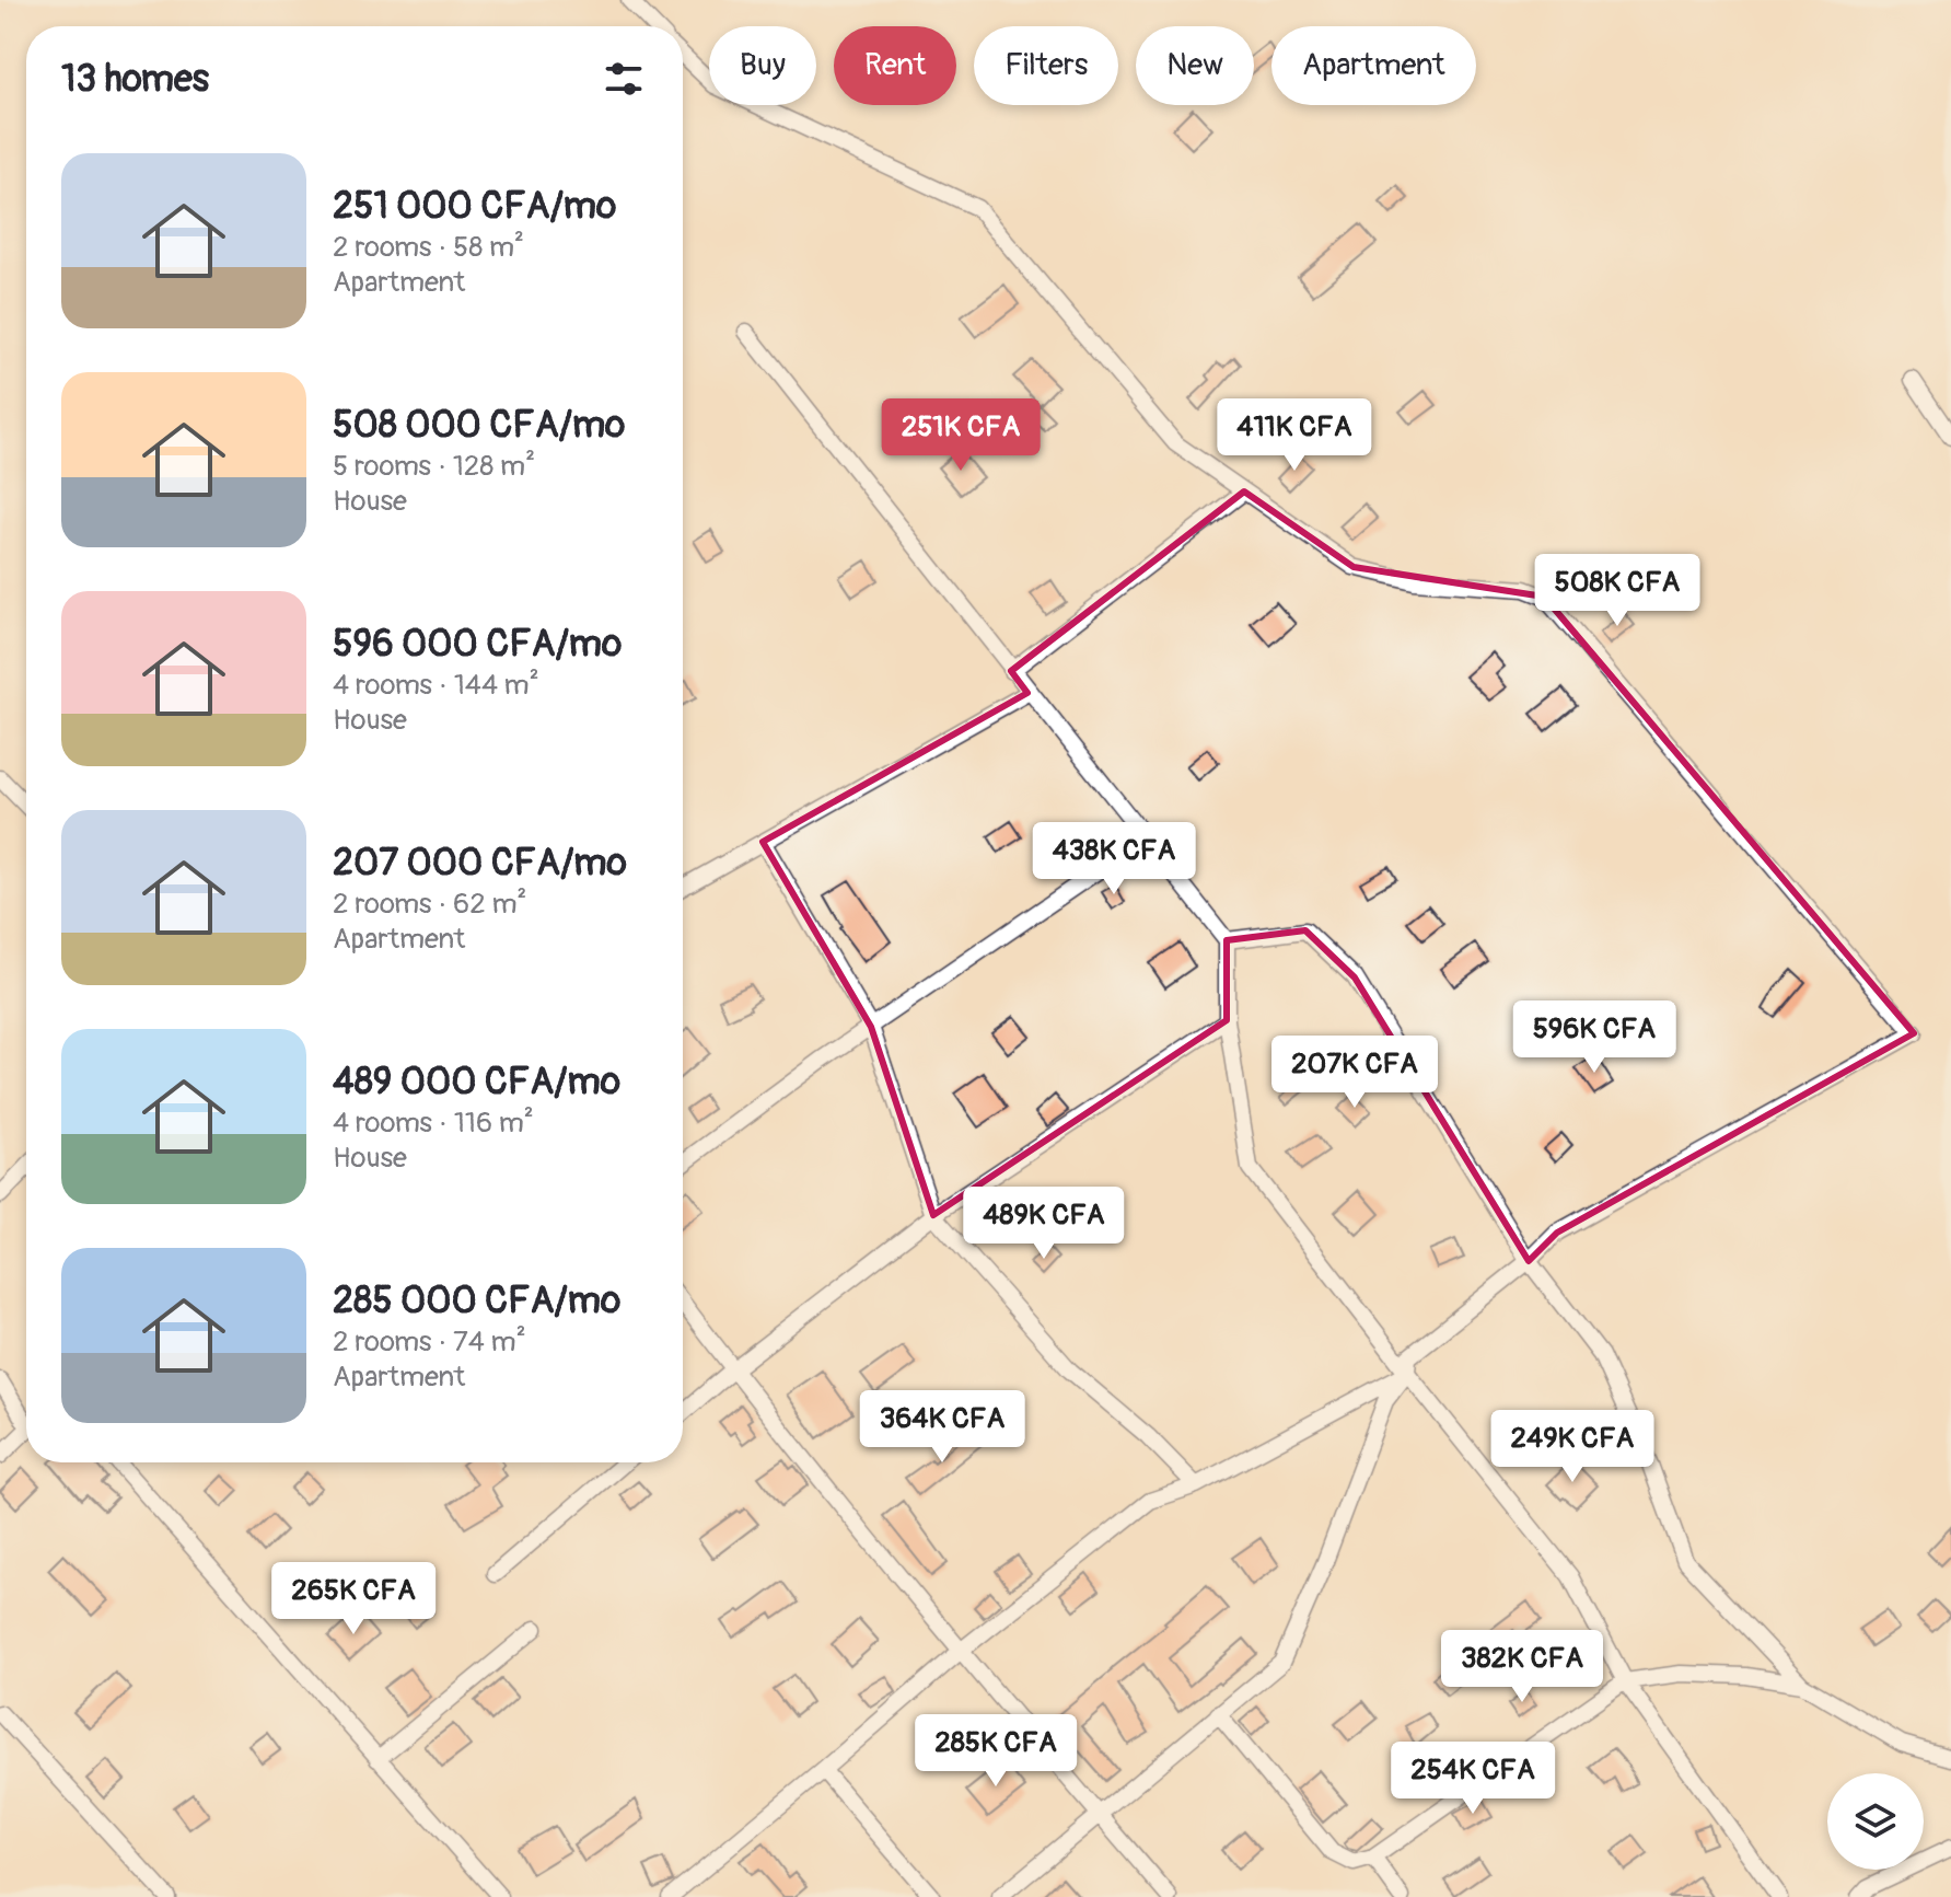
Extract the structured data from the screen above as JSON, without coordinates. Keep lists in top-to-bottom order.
{
  "page": {
    "chip": [
      "Buy",
      "Rent",
      "Filters",
      "New",
      "Apartment"
    ],
    "heading": "13 homes",
    "list": [
      {
        "name": "251 000 CFA/mo",
        "note": "2 rooms · 58 m² · Apartment"
      },
      {
        "name": "508 000 CFA/mo",
        "note": "5 rooms · 128 m² · House"
      },
      {
        "name": "596 000 CFA/mo",
        "note": "4 rooms · 144 m² · House"
      },
      {
        "name": "207 000 CFA/mo",
        "note": "2 rooms · 62 m² · Apartment"
      },
      {
        "name": "489 000 CFA/mo",
        "note": "4 rooms · 116 m² · House"
      },
      {
        "name": "285 000 CFA/mo",
        "note": "2 rooms · 74 m² · Apartment"
      }
    ],
    "price": [
      "251K CFA",
      "411K CFA",
      "508K CFA",
      "438K CFA",
      "596K CFA",
      "207K CFA",
      "489K CFA",
      "364K CFA",
      "249K CFA",
      "265K CFA",
      "382K CFA",
      "285K CFA",
      "254K CFA"
    ]
  }
}
